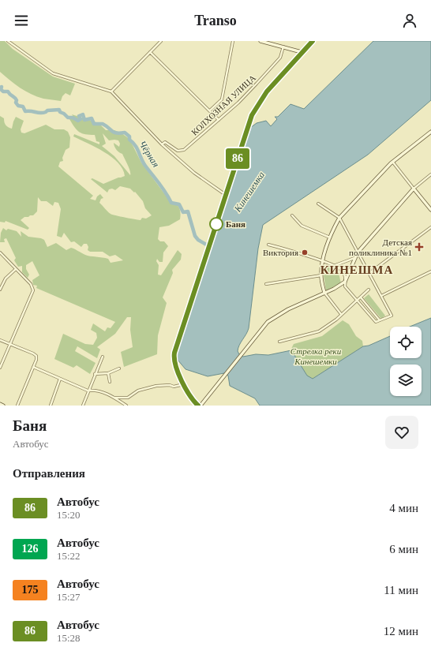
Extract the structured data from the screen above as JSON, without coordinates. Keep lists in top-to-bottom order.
{
  "streets": {
    "street": ["КОЛХОЗНАЯ УЛИЦА"]
  },
  "districts": ["КИНЕШМА"],
  "water": ["Чёрная", "Кинешемка"],
  "parks": ["Стрелка реки Кинешемки"],
  "places": {
    "other": ["Баня", "Виктория"],
    "health": ["Детская поликлиника №1"]
  },
  "lines": ["bus line 86"],
  "page": {
    "header": "Transo",
    "on_map": "86",
    "heading": [
      ["Баня", "Автобус"],
      "Отправления"
    ],
    "list": [
      {
        "mark": "86",
        "name": "Автобус",
        "note": "15:20",
        "value": "4 мин"
      },
      {
        "mark": "126",
        "name": "Автобус",
        "note": "15:22",
        "value": "6 мин"
      },
      {
        "mark": "175",
        "name": "Автобус",
        "note": "15:27",
        "value": "11 мин"
      },
      {
        "mark": "86",
        "name": "Автобус",
        "note": "15:28",
        "value": "12 мин"
      }
    ]
  }
}
